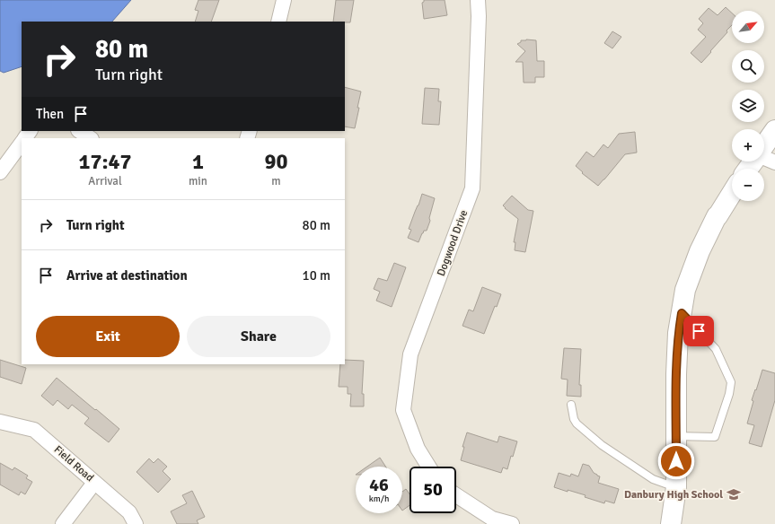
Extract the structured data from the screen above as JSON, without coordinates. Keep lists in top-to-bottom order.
{
  "streets": {
    "street": ["Dogwood Drive", "Field Road"]
  },
  "places": {
    "school or university": ["Danbury High School"]
  },
  "north": "top right",
  "page": {
    "map_buttons": ["+", "−"],
    "turn": ["80 m", "Turn right"],
    "then": "Then",
    "eta": [
      "17:47",
      "Arrival",
      "1",
      "min",
      "90",
      "m"
    ],
    "list": [
      {
        "name": "Turn right",
        "value": "80 m"
      },
      {
        "name": "Arrive at destination",
        "value": "10 m"
      }
    ],
    "buttons": ["Exit", "Share"],
    "speed": "46 km/h",
    "limit": "50"
  }
}
